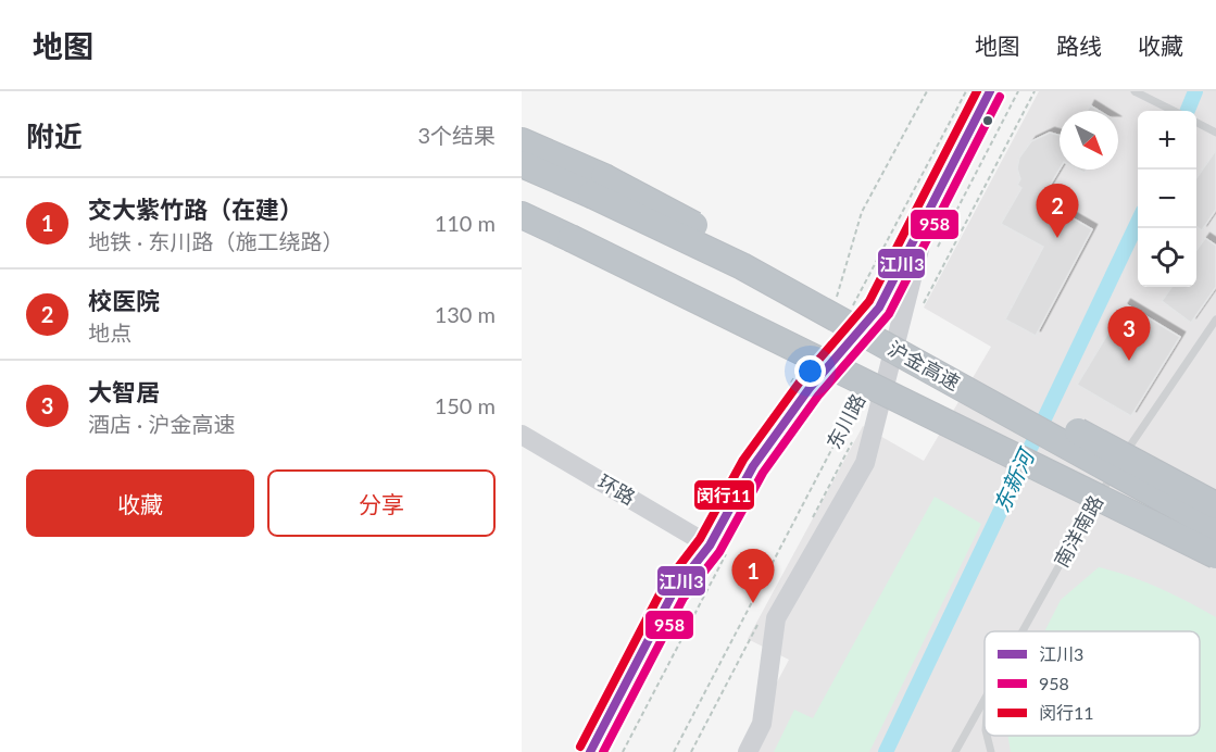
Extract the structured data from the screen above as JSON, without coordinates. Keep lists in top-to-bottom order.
{
  "streets": {
    "highway": ["沪金高速"],
    "main road": ["环路"],
    "lane": ["南洋南路"],
    "path": ["东川路"]
  },
  "water": ["东新河"],
  "lines": ["transit line 江川3", "transit line 闵行11", "transit line 958"],
  "legend": ["江川3", "958", "闵行11"],
  "north": "bottom right",
  "page": {
    "header": "地图",
    "nav": ["地图", "路线", "收藏"],
    "heading": ["附近", "3个结果"],
    "map_buttons": ["+", "−"],
    "list": [
      {
        "mark": "1",
        "name": "交大紫竹路（在建）",
        "note": "地铁 · 东川路（施工绕路）",
        "value": "110 m"
      },
      {
        "mark": "2",
        "name": "校医院",
        "note": "地点",
        "value": "130 m"
      },
      {
        "mark": "3",
        "name": "大智居",
        "note": "酒店 · 沪金高速",
        "value": "150 m"
      }
    ],
    "pins": ["2", "3", "1"],
    "buttons": ["收藏", "分享"]
  }
}
